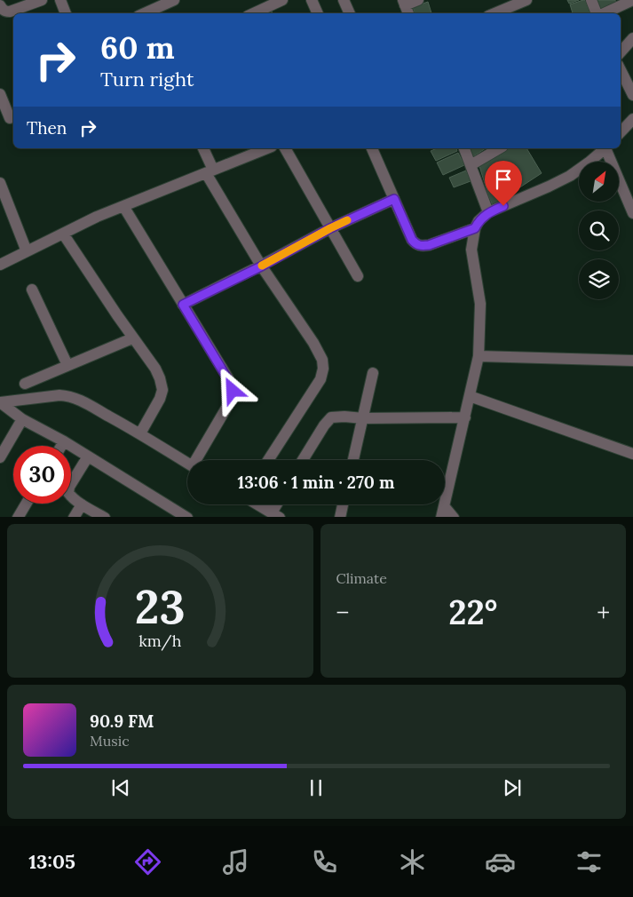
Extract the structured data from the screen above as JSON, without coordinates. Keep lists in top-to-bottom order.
{
  "north": "top right",
  "page": {
    "turn": ["60 m", "Turn right"],
    "then": "Then",
    "limit": "30",
    "trip": "13:06 · 1 min · 270 m",
    "tile": "Climate",
    "heat": ["−", "22°", "+"],
    "song": ["90.9 FM", "Music"],
    "tabs": "13:05",
    "gauge": ["23", "km/h"]
  }
}
